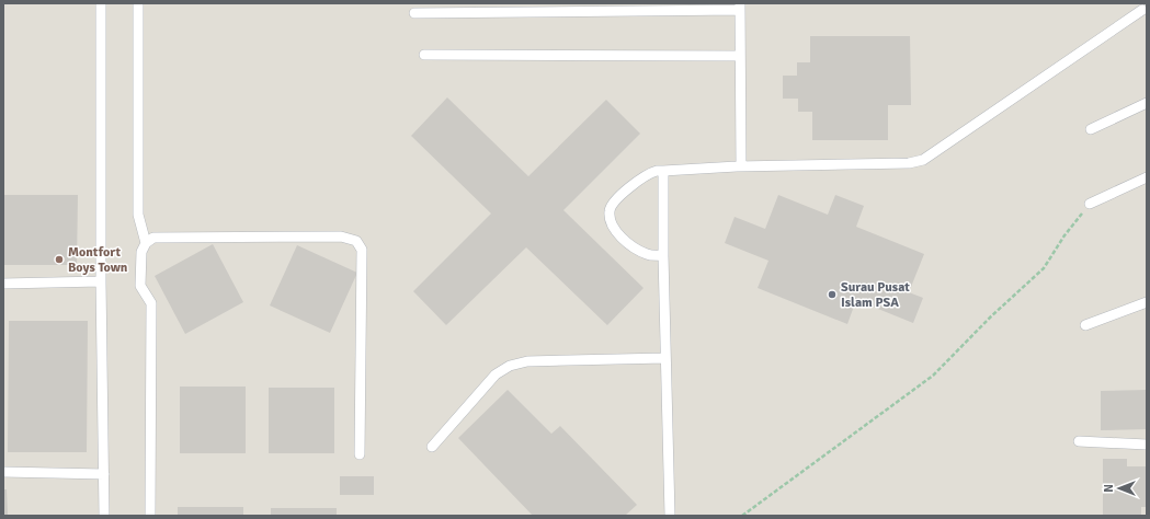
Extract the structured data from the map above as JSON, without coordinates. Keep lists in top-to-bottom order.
{
  "places": ["Montfort Boys Town", "Surau Pusat Islam PSA"],
  "north": "left"
}
